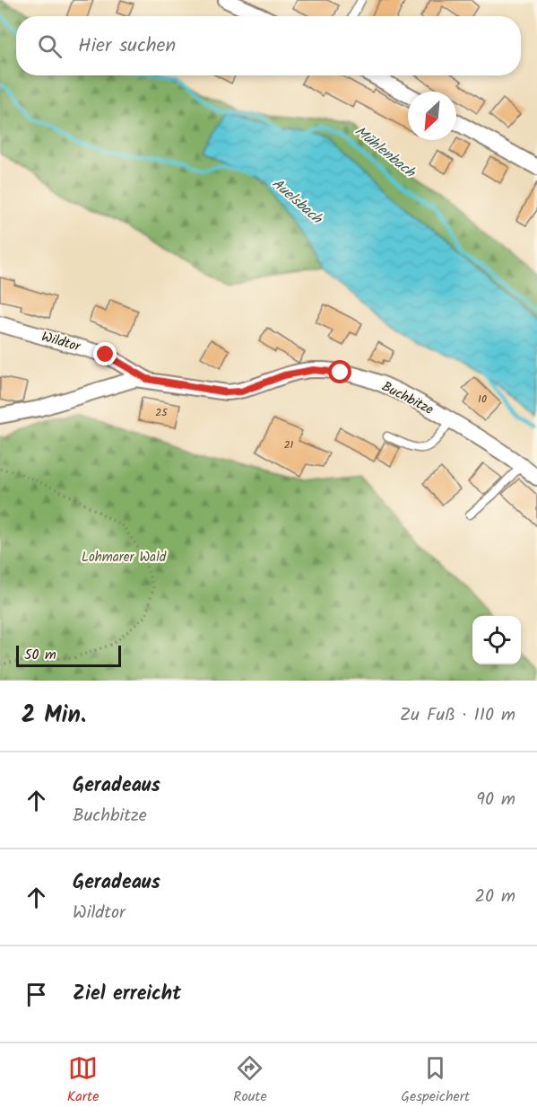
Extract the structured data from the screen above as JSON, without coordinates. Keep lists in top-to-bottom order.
{
  "streets": {
    "street": ["Wildtor", "Buchbitze"]
  },
  "crossings": [
    ["Wildtor", "Buchbitze"]
  ],
  "water": ["Mühlenbach", "Auelsbach"],
  "parks": ["Lohmarer Wald"],
  "house_numbers": ["10", "25", "21"],
  "scale_bar": "50 m",
  "north": "bottom left",
  "page": {
    "search": "Hier suchen",
    "scale": "50 m",
    "heading": ["2 Min.", "Zu Fuß · 110 m"],
    "list": [
      ["Geradeaus", "Buchbitze", "90 m"],
      ["Geradeaus", "Wildtor", "20 m"],
      "Ziel erreicht"
    ],
    "nav": ["Karte", "Route", "Gespeichert"]
  }
}
